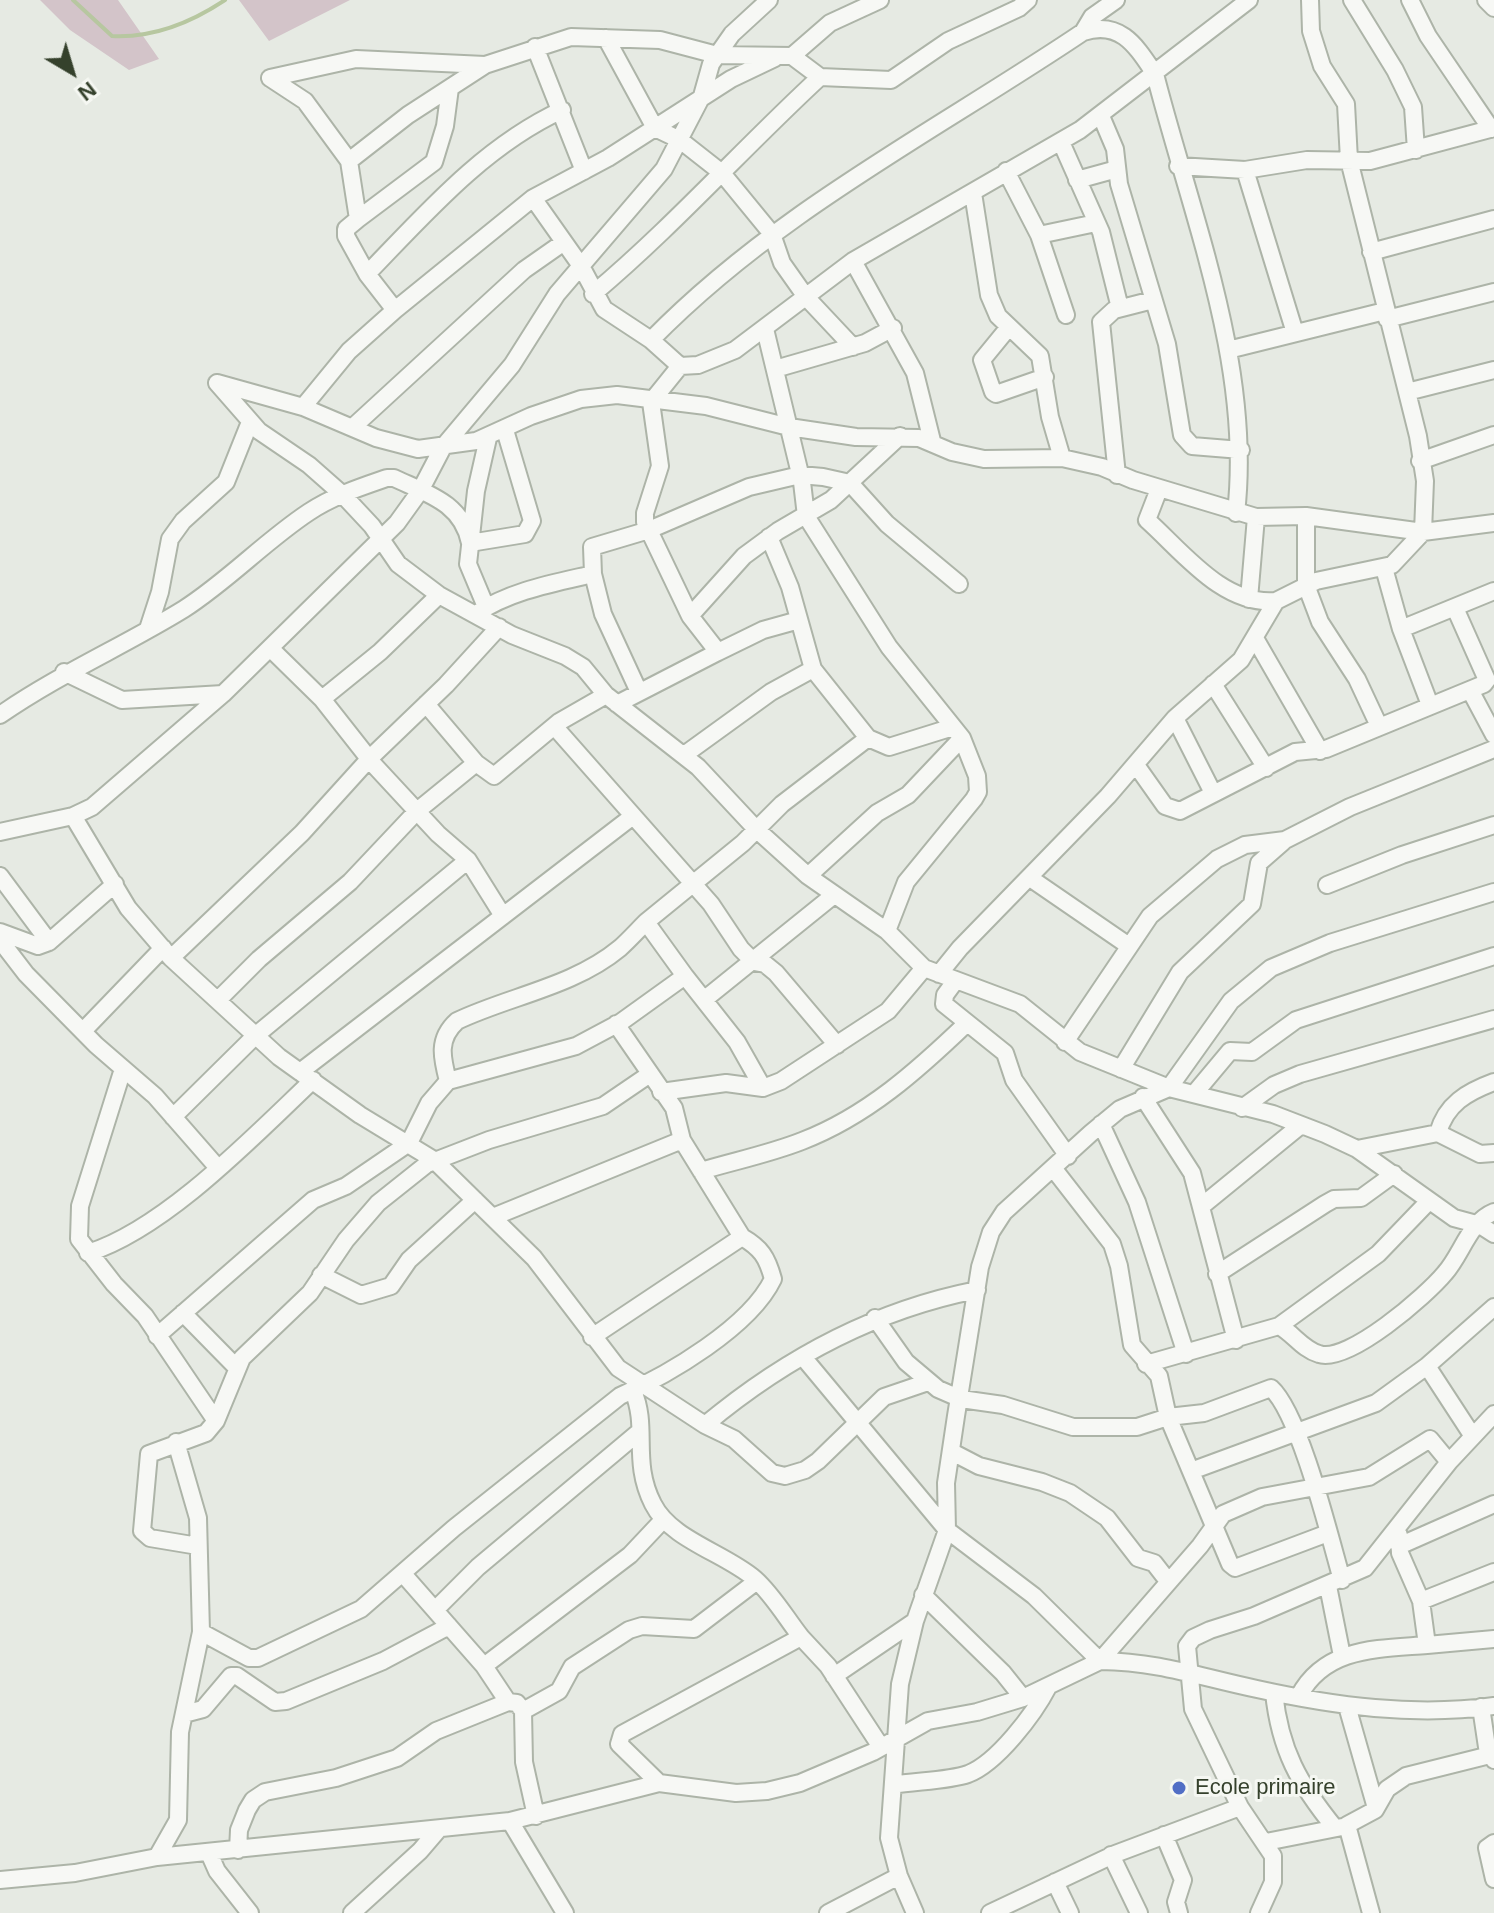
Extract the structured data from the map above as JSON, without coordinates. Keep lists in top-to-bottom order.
{
  "places": ["Ecole primaire"],
  "north": "bottom right"
}
